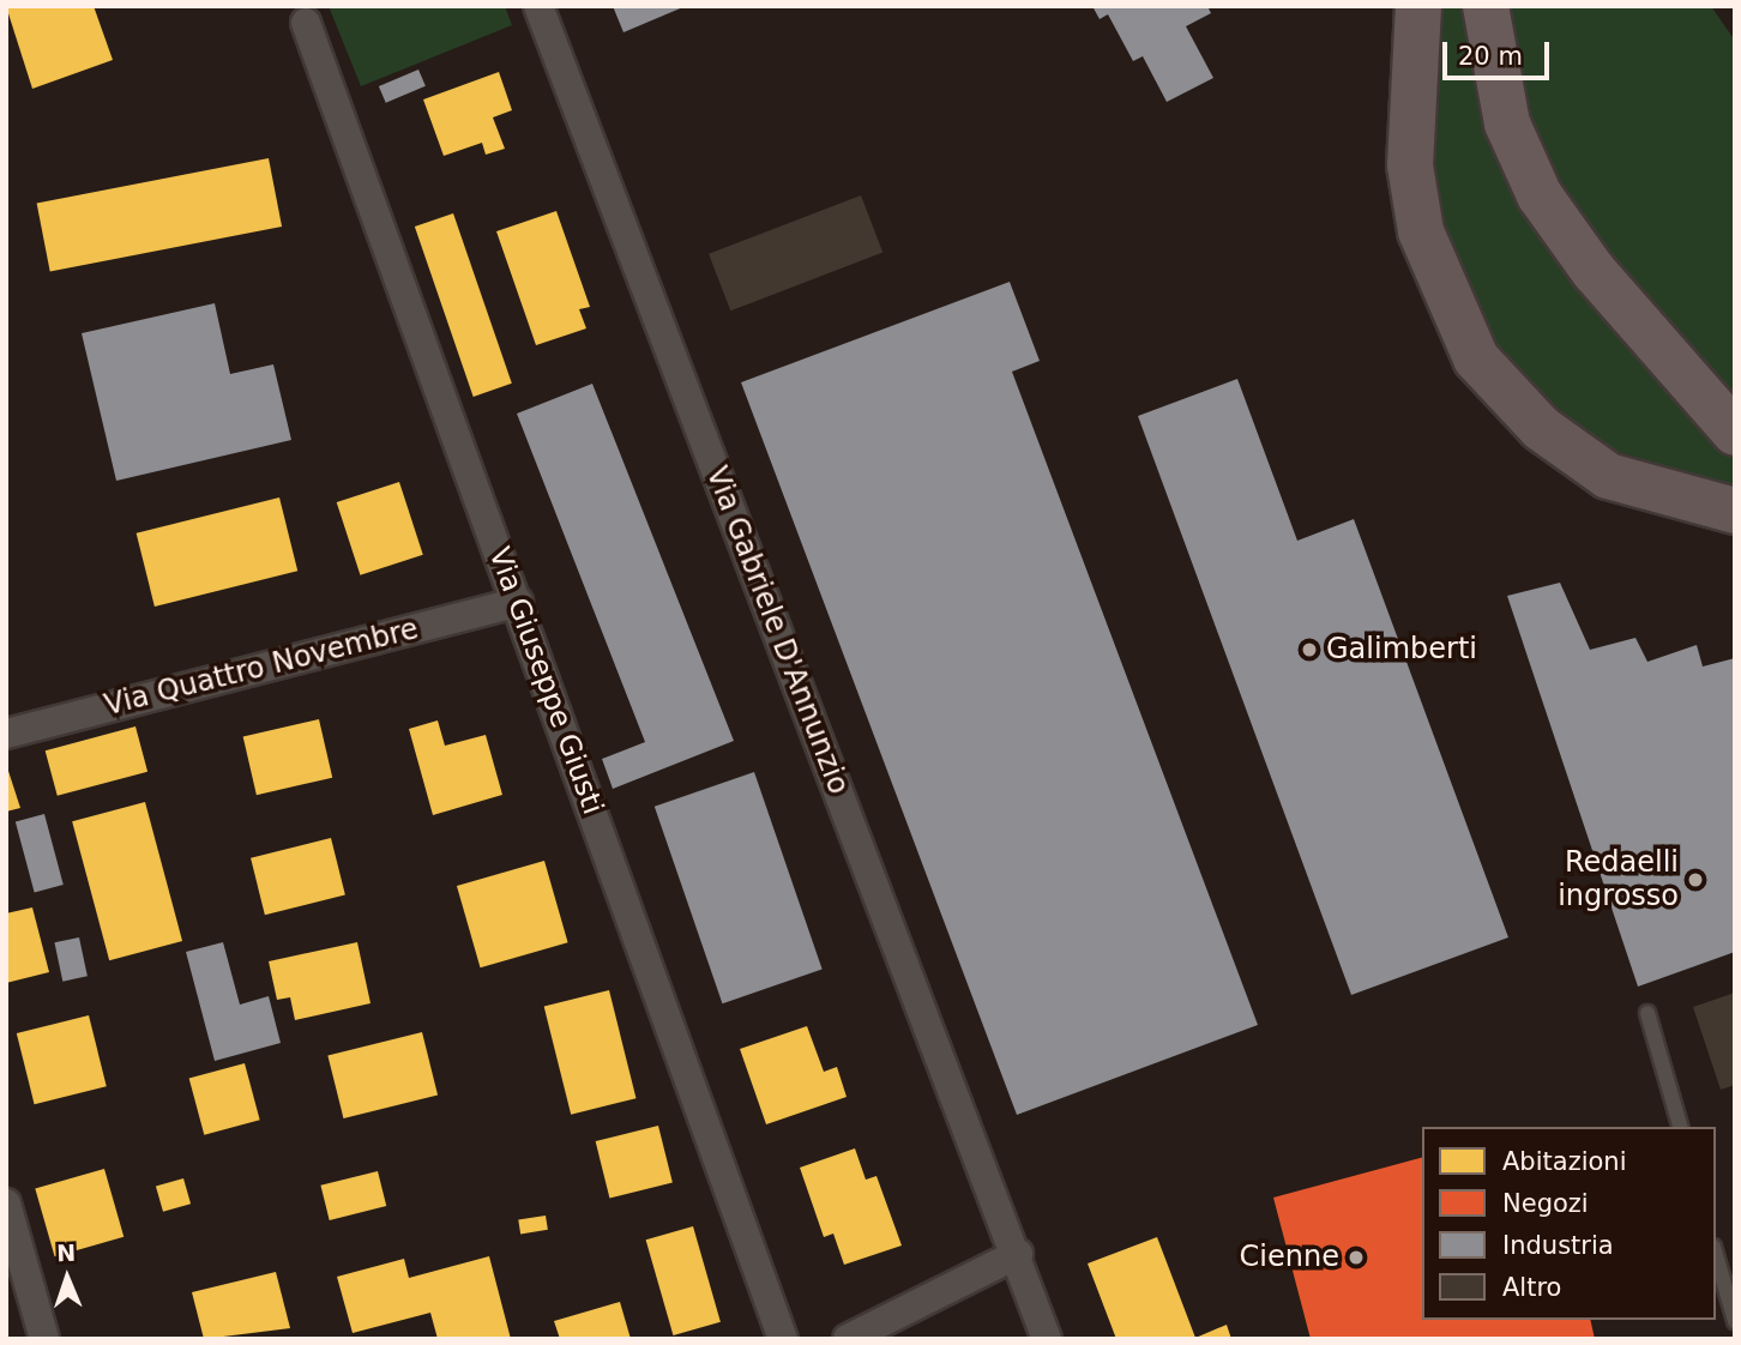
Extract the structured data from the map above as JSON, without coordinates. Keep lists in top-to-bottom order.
{
  "streets": {
    "street": ["Via Gabriele D'Annunzio", "Via Quattro Novembre", "Via Giuseppe Giusti"]
  },
  "crossings": [
    ["Via Quattro Novembre", "Via Giuseppe Giusti"]
  ],
  "places": ["Galimberti", "Redaelli ingrosso", "Cienne"],
  "legend": [
    "Abitazioni",
    "Negozi",
    "Industria",
    "Altro"
  ],
  "scale_bar": "20 m",
  "north": "top"
}
